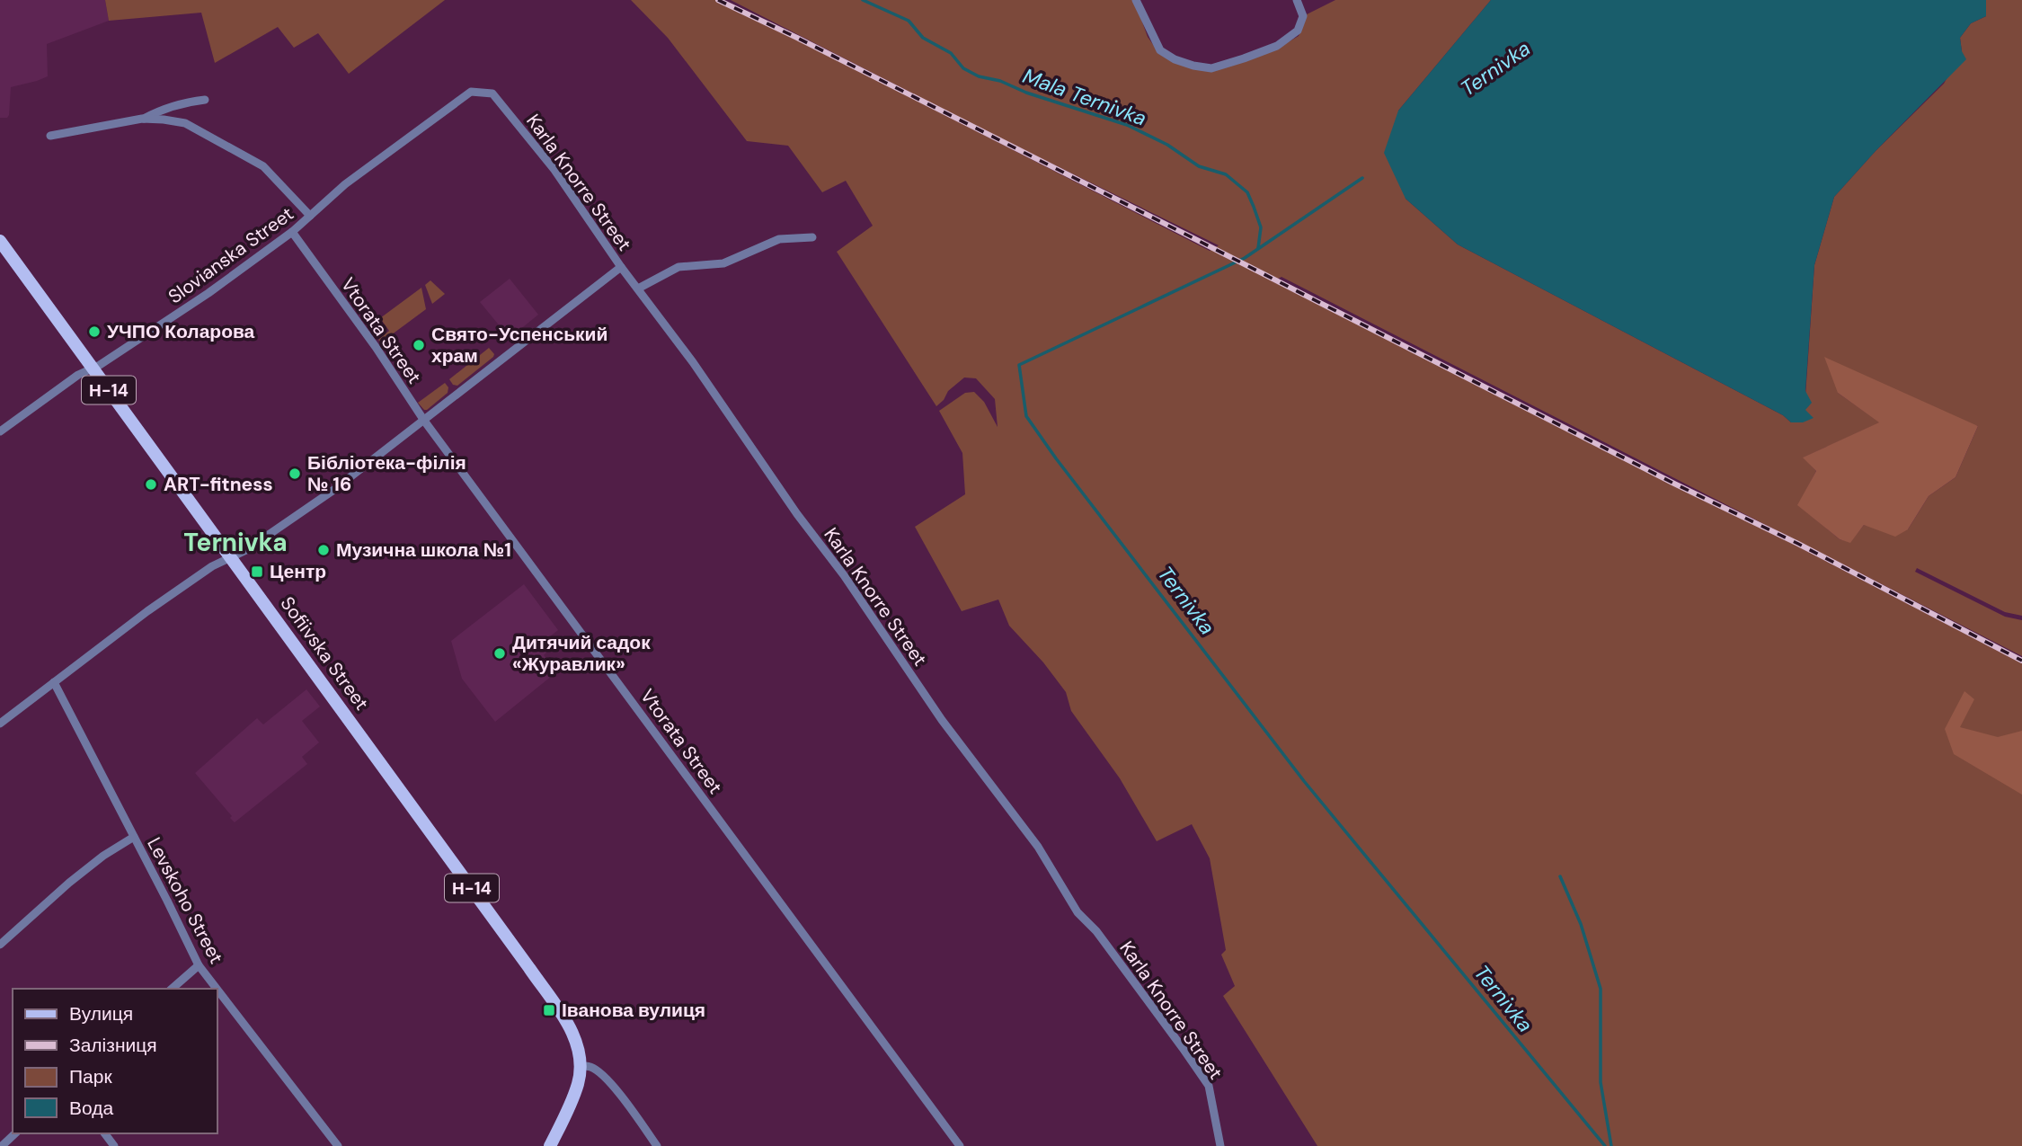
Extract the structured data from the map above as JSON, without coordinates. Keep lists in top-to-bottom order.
{
  "streets": {
    "main road": ["Н-14", "Sofiivska Street"],
    "street": [
      "Karla Knorre Street",
      "Slovianska Street",
      "Vtorata Street",
      "Levskoho Street"
    ]
  },
  "crossings": [
    ["Karla Knorre Street", "Slovianska Street"],
    ["Slovianska Street", "Vtorata Street"],
    ["Slovianska Street", "Sofiivska Street"]
  ],
  "districts": ["Ternivka"],
  "water": ["Ternivka", "Mala Ternivka"],
  "places": {
    "other": [
      "УЧПО Коларова",
      "Свято-Успенський храм",
      "Бібліотека-філія № 16",
      "ART-fitness",
      "Музична школа №1",
      "Дитячий садок «Журавлик»"
    ],
    "transit": ["Центр", "Іванова вулиця"]
  },
  "legend": [
    "Вулиця",
    "Залізниця",
    "Парк",
    "Вода"
  ]
}
